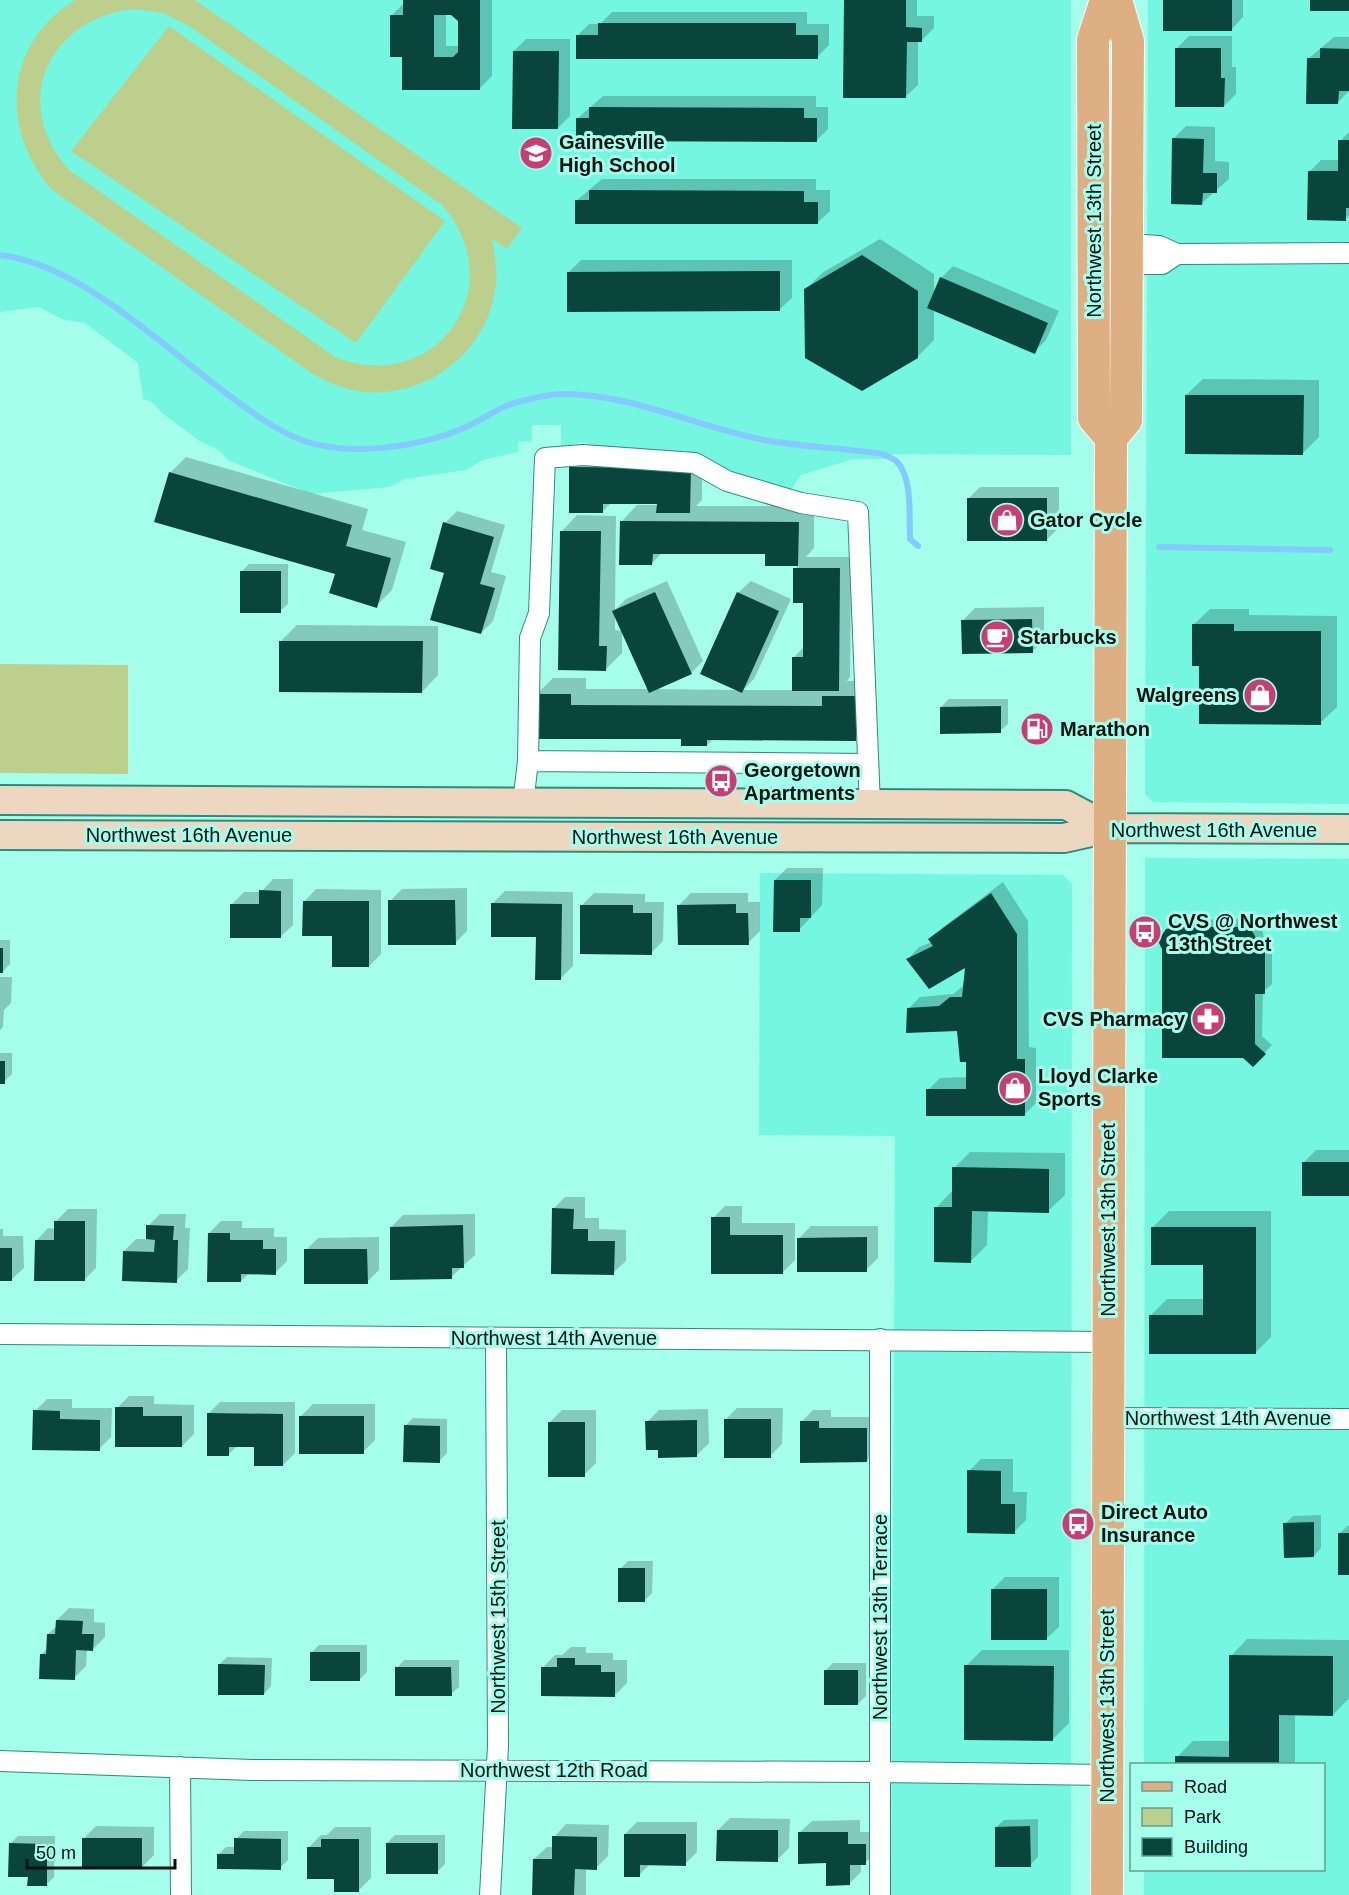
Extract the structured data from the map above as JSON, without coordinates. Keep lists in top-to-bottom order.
{
  "streets": {
    "main road": ["Northwest 13th Street", "Northwest 16th Avenue"],
    "street": [
      "Northwest 14th Avenue",
      "Northwest 15th Street",
      "Northwest 13th Terrace",
      "Northwest 12th Road"
    ]
  },
  "crossings": [
    ["Northwest 13th Street", "Northwest 16th Avenue"],
    ["Northwest 13th Street", "Northwest 14th Avenue"],
    ["Northwest 13th Street", "Northwest 12th Road"],
    ["Northwest 14th Avenue", "Northwest 15th Street"],
    ["Northwest 14th Avenue", "Northwest 13th Terrace"],
    ["Northwest 15th Street", "Northwest 12th Road"],
    ["Northwest 13th Terrace", "Northwest 12th Road"]
  ],
  "places": {
    "school or university": ["Gainesville High School"],
    "shop": ["Gator Cycle", "Walgreens", "Lloyd Clarke Sports"],
    "cafe": ["Starbucks"],
    "fuel station": ["Marathon"],
    "bus stop": ["Georgetown Apartments", "CVS @ Northwest 13th Street", "Direct Auto Insurance"],
    "pharmacy": ["CVS Pharmacy"]
  },
  "legend": ["Road", "Park", "Building"],
  "scale_bar": "50 m"
}
